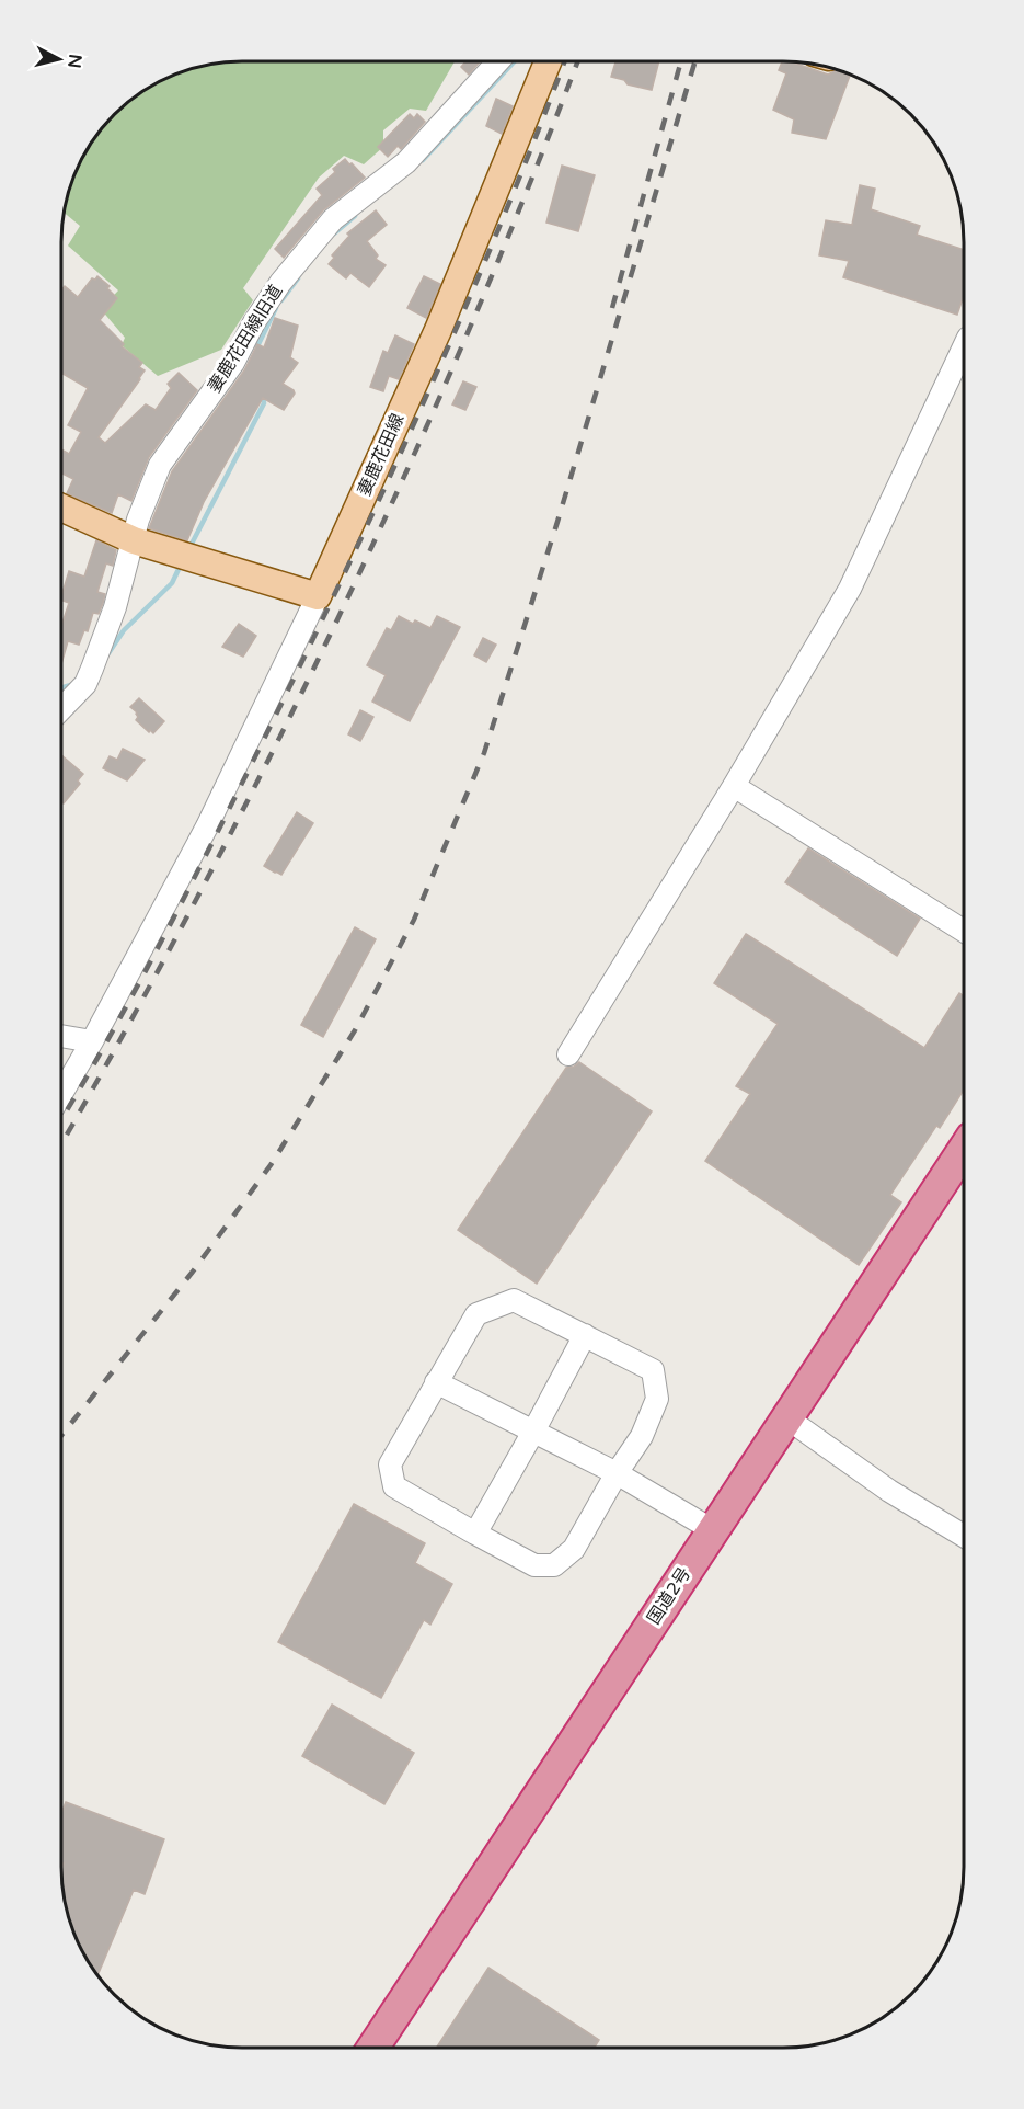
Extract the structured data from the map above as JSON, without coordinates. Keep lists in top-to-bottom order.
{
  "streets": {
    "highway": ["国道2号"],
    "main road": ["妻鹿花田線"],
    "street": ["妻鹿花田線旧道"]
  },
  "north": "right"
}
